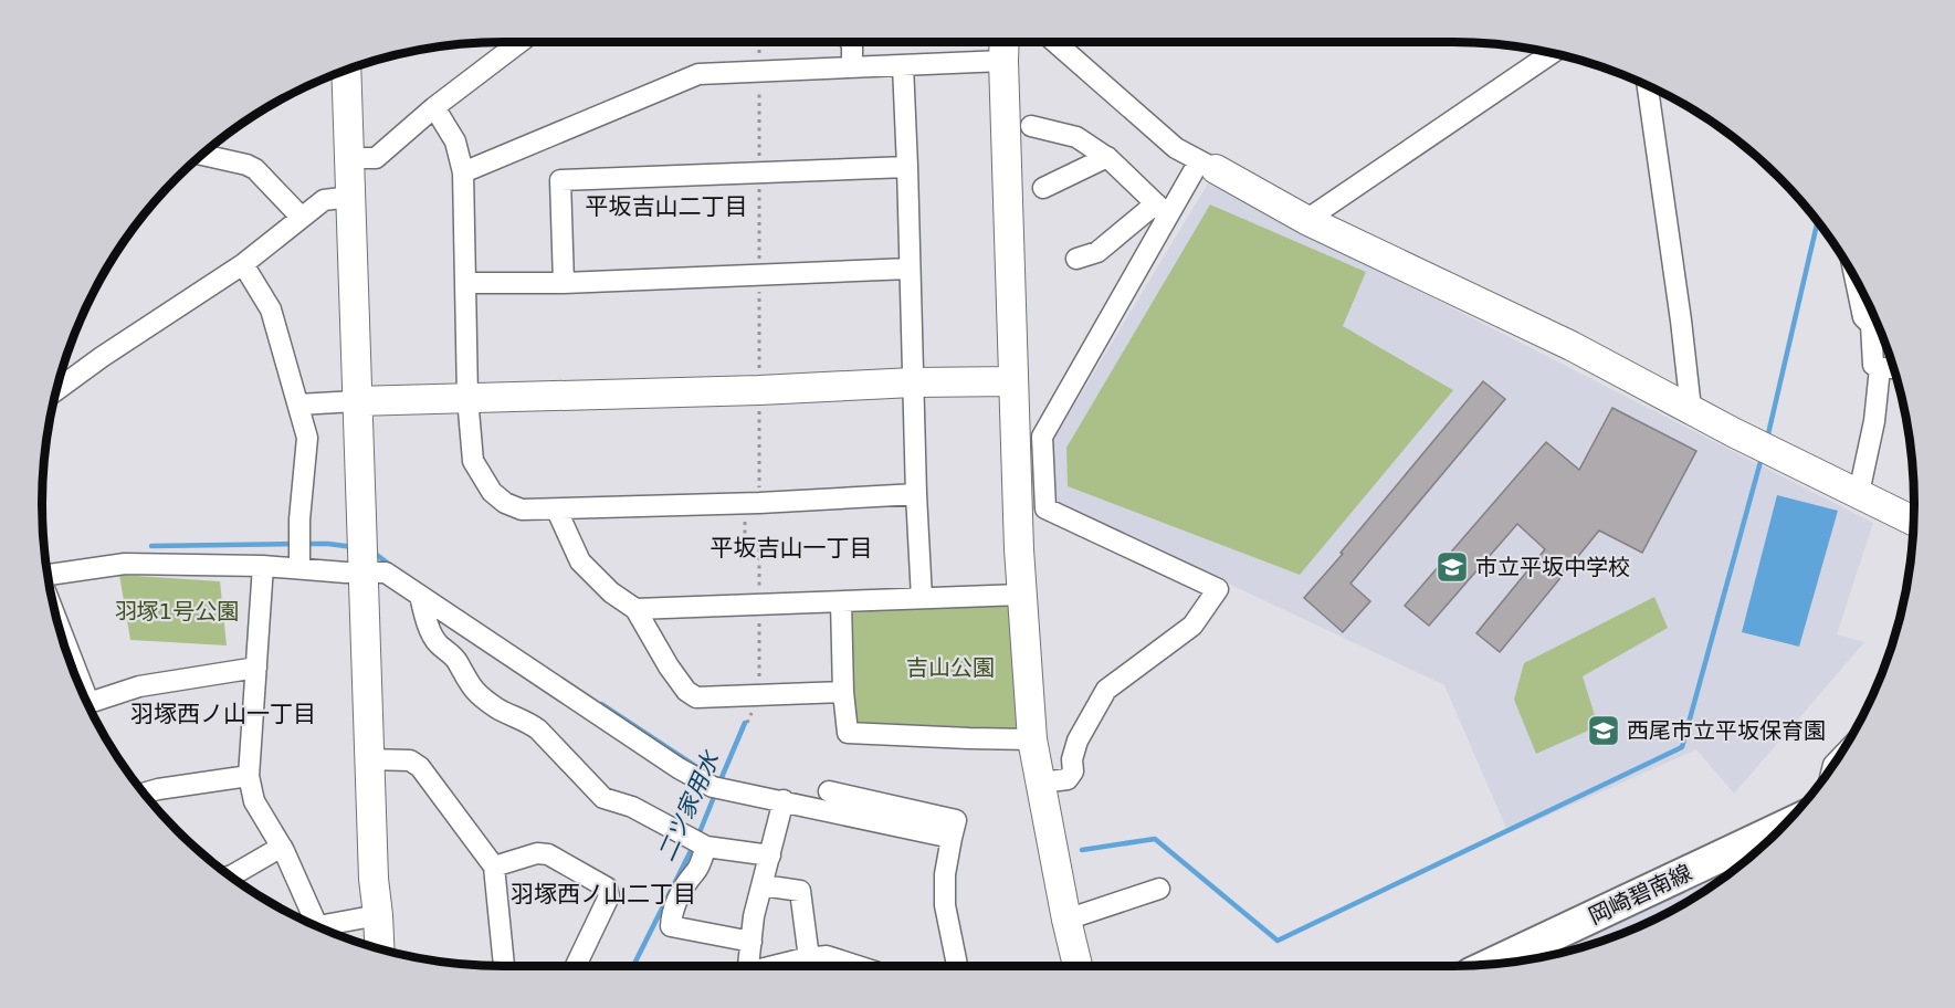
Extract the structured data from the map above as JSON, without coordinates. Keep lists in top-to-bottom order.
{
  "streets": {
    "main road": ["岡崎碧南線"]
  },
  "districts": [
    "平坂吉山二丁目",
    "平坂吉山一丁目",
    "羽塚西ノ山一丁目",
    "羽塚西ノ山二丁目"
  ],
  "water": ["二ツ家用水"],
  "parks": ["羽塚1号公園", "吉山公園"],
  "places": {
    "school or university": ["市立平坂中学校", "西尾市立平坂保育園"]
  }
}
